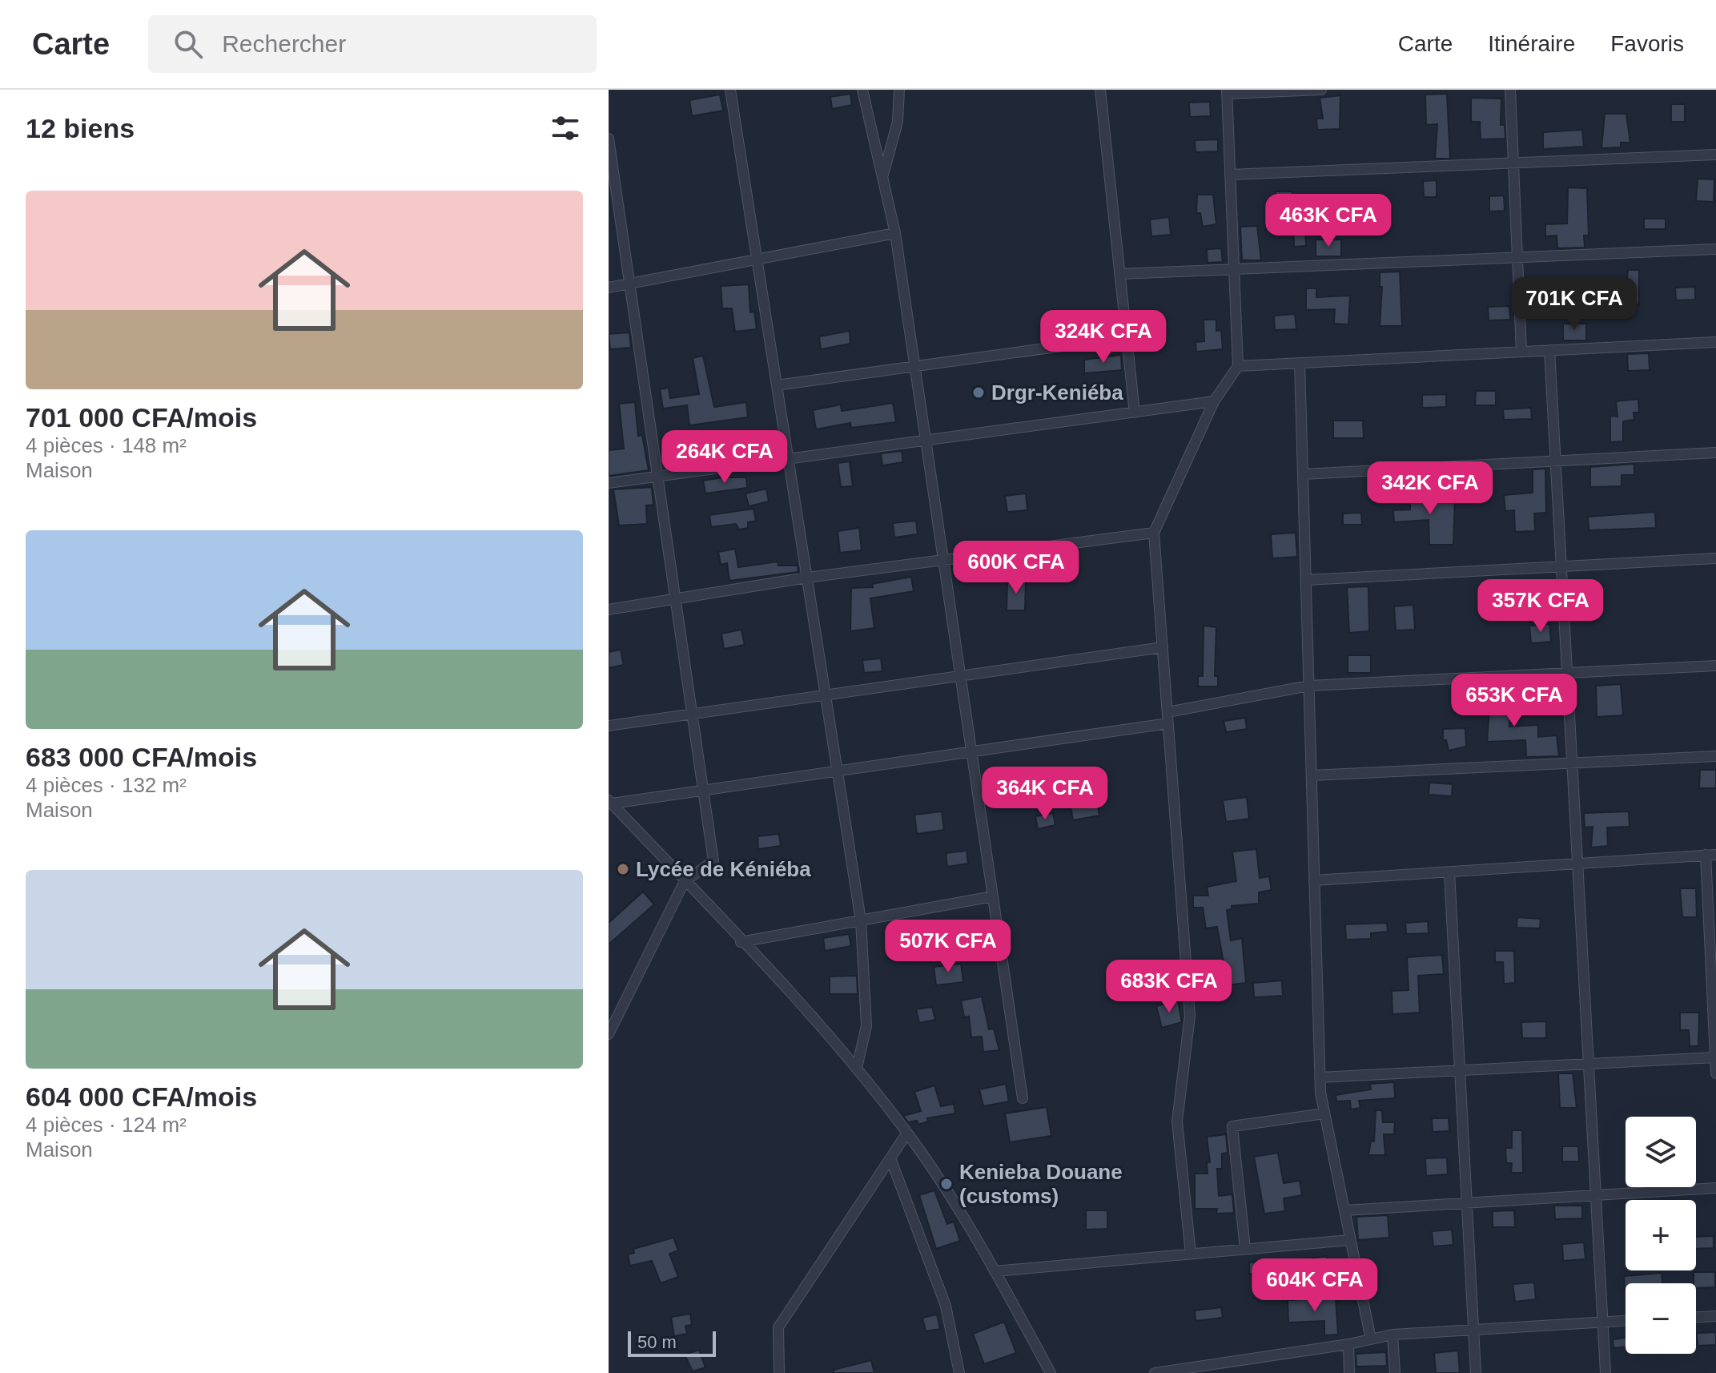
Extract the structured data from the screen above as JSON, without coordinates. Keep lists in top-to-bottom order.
{
  "places": ["Drgr-Keniéba", "Lycée de Kéniéba", "Kenieba Douane (customs)"],
  "scale_bar": "50 m",
  "page": {
    "header": "Carte",
    "search": "Rechercher",
    "nav": ["Carte", "Itinéraire", "Favoris"],
    "heading": "12 biens",
    "list": [
      {
        "name": "701 000 CFA/mois",
        "note": "4 pièces · 148 m² · Maison"
      },
      {
        "name": "683 000 CFA/mois",
        "note": "4 pièces · 132 m² · Maison"
      },
      {
        "name": "604 000 CFA/mois",
        "note": "4 pièces · 124 m² · Maison"
      }
    ],
    "price": [
      "463K CFA",
      "701K CFA",
      "324K CFA",
      "264K CFA",
      "342K CFA",
      "600K CFA",
      "357K CFA",
      "653K CFA",
      "364K CFA",
      "507K CFA",
      "683K CFA",
      "604K CFA"
    ],
    "map_buttons": ["+", "−"],
    "scale": "50 m"
  }
}
